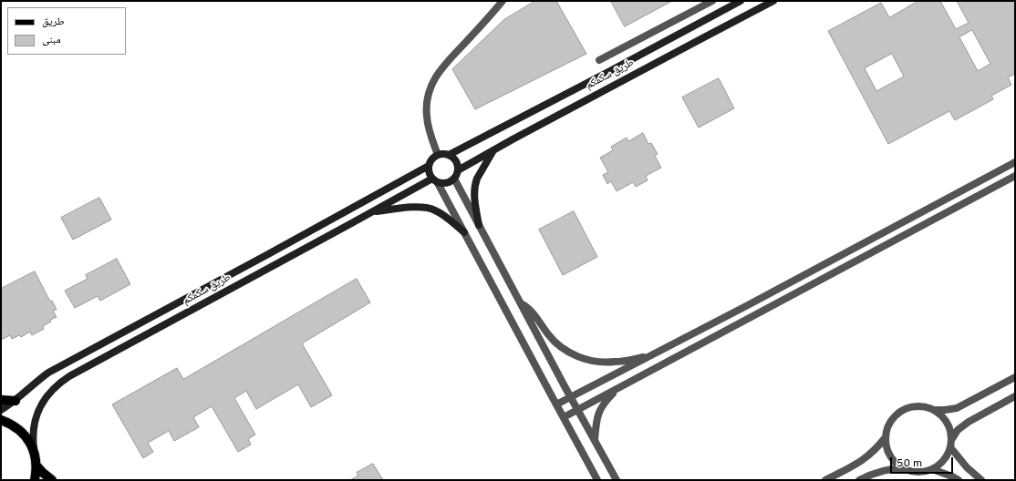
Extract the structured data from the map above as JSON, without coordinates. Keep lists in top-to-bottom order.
{
  "streets": {
    "main road": ["طريق سكمكم"]
  },
  "legend": ["طريق", "مبنى"],
  "scale_bar": "50 m"
}
